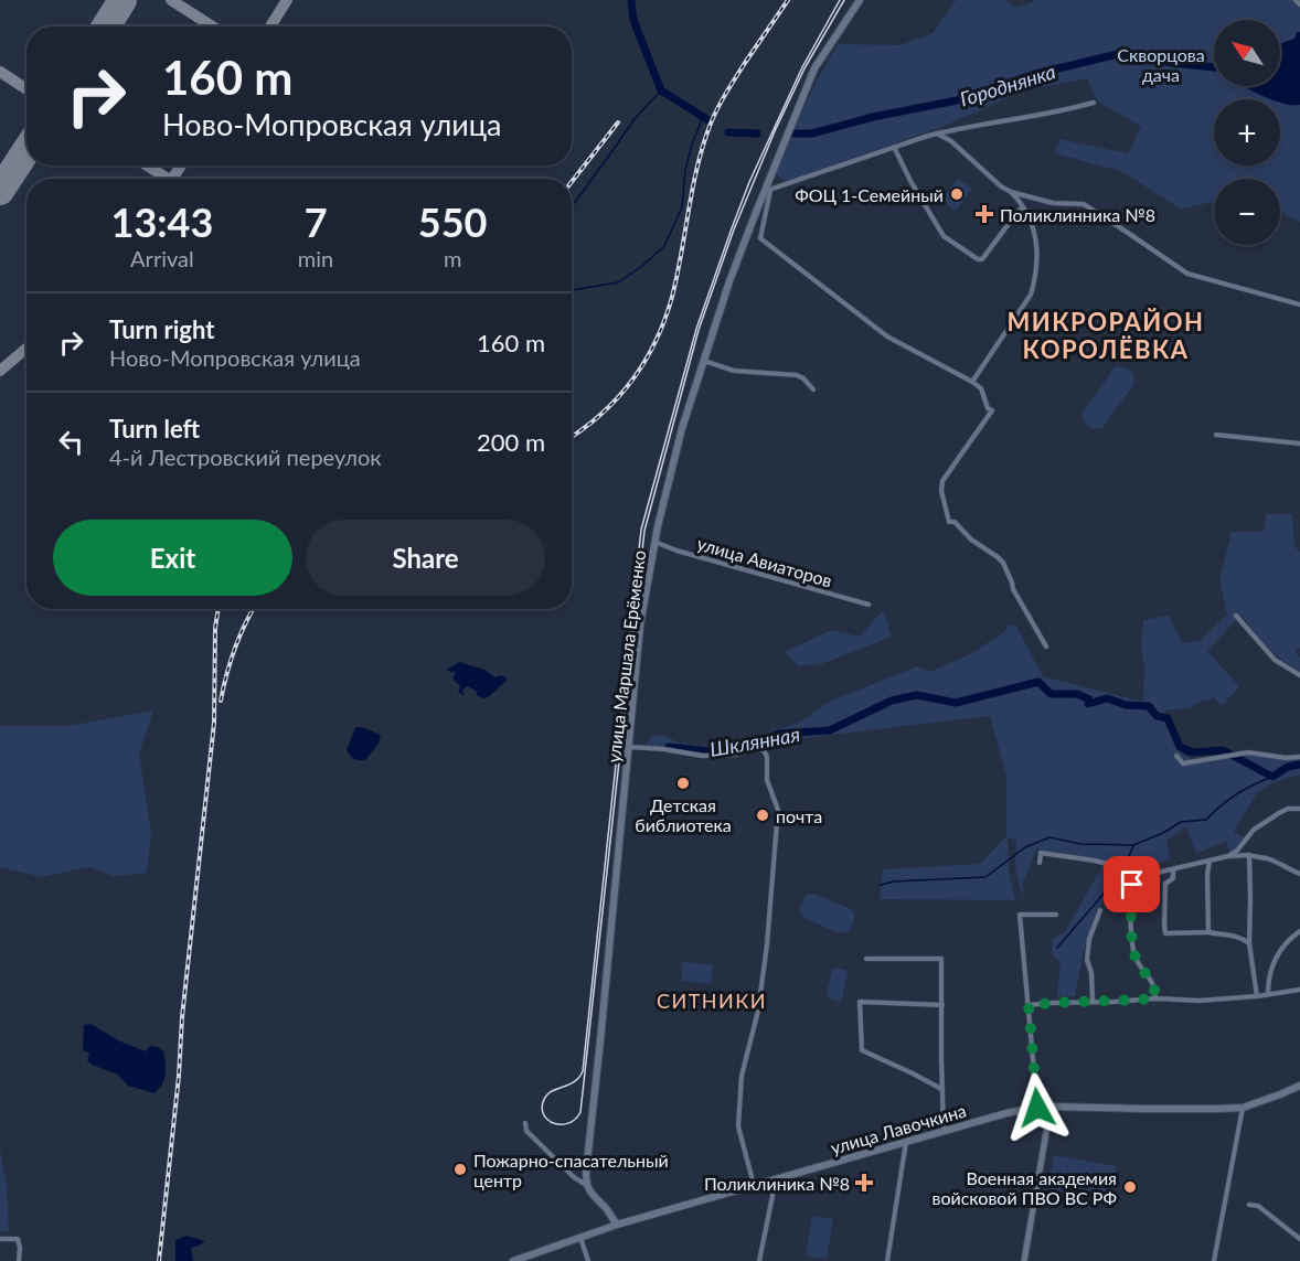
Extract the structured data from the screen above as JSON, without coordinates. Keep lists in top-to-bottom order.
{
  "streets": {
    "main road": ["улица Маршала Ерёменко", "улица Лавочкина"],
    "street": ["улица Авиаторов"]
  },
  "crossings": [
    ["улица Авиаторов", "улица Маршала Ерёменко"]
  ],
  "districts": ["МИКРОРАЙОН КОРОЛЁВКА", "СИТНИКИ"],
  "water": ["Городнянка", "Шклянная"],
  "parks": ["Скворцова дача"],
  "places": {
    "other": [
      "ФОЦ 1-Семейный",
      "Детская библиотека",
      "почта",
      "Пожарно-спасательный центр",
      "Военная академия войсковой ПВО ВС РФ"
    ],
    "health": ["Поликлинника №8", "Поликлиника №8"]
  },
  "north": "top left",
  "page": {
    "map_buttons": ["+", "−"],
    "turn": ["160 m", "Ново-Мопровская улица"],
    "eta": [
      "13:43",
      "Arrival",
      "7",
      "min",
      "550",
      "m"
    ],
    "list": [
      {
        "name": "Turn right",
        "note": "Ново-Мопровская улица",
        "value": "160 m"
      },
      {
        "name": "Turn left",
        "note": "4-й Лестровский переулок",
        "value": "200 m"
      }
    ],
    "buttons": ["Exit", "Share"]
  }
}
